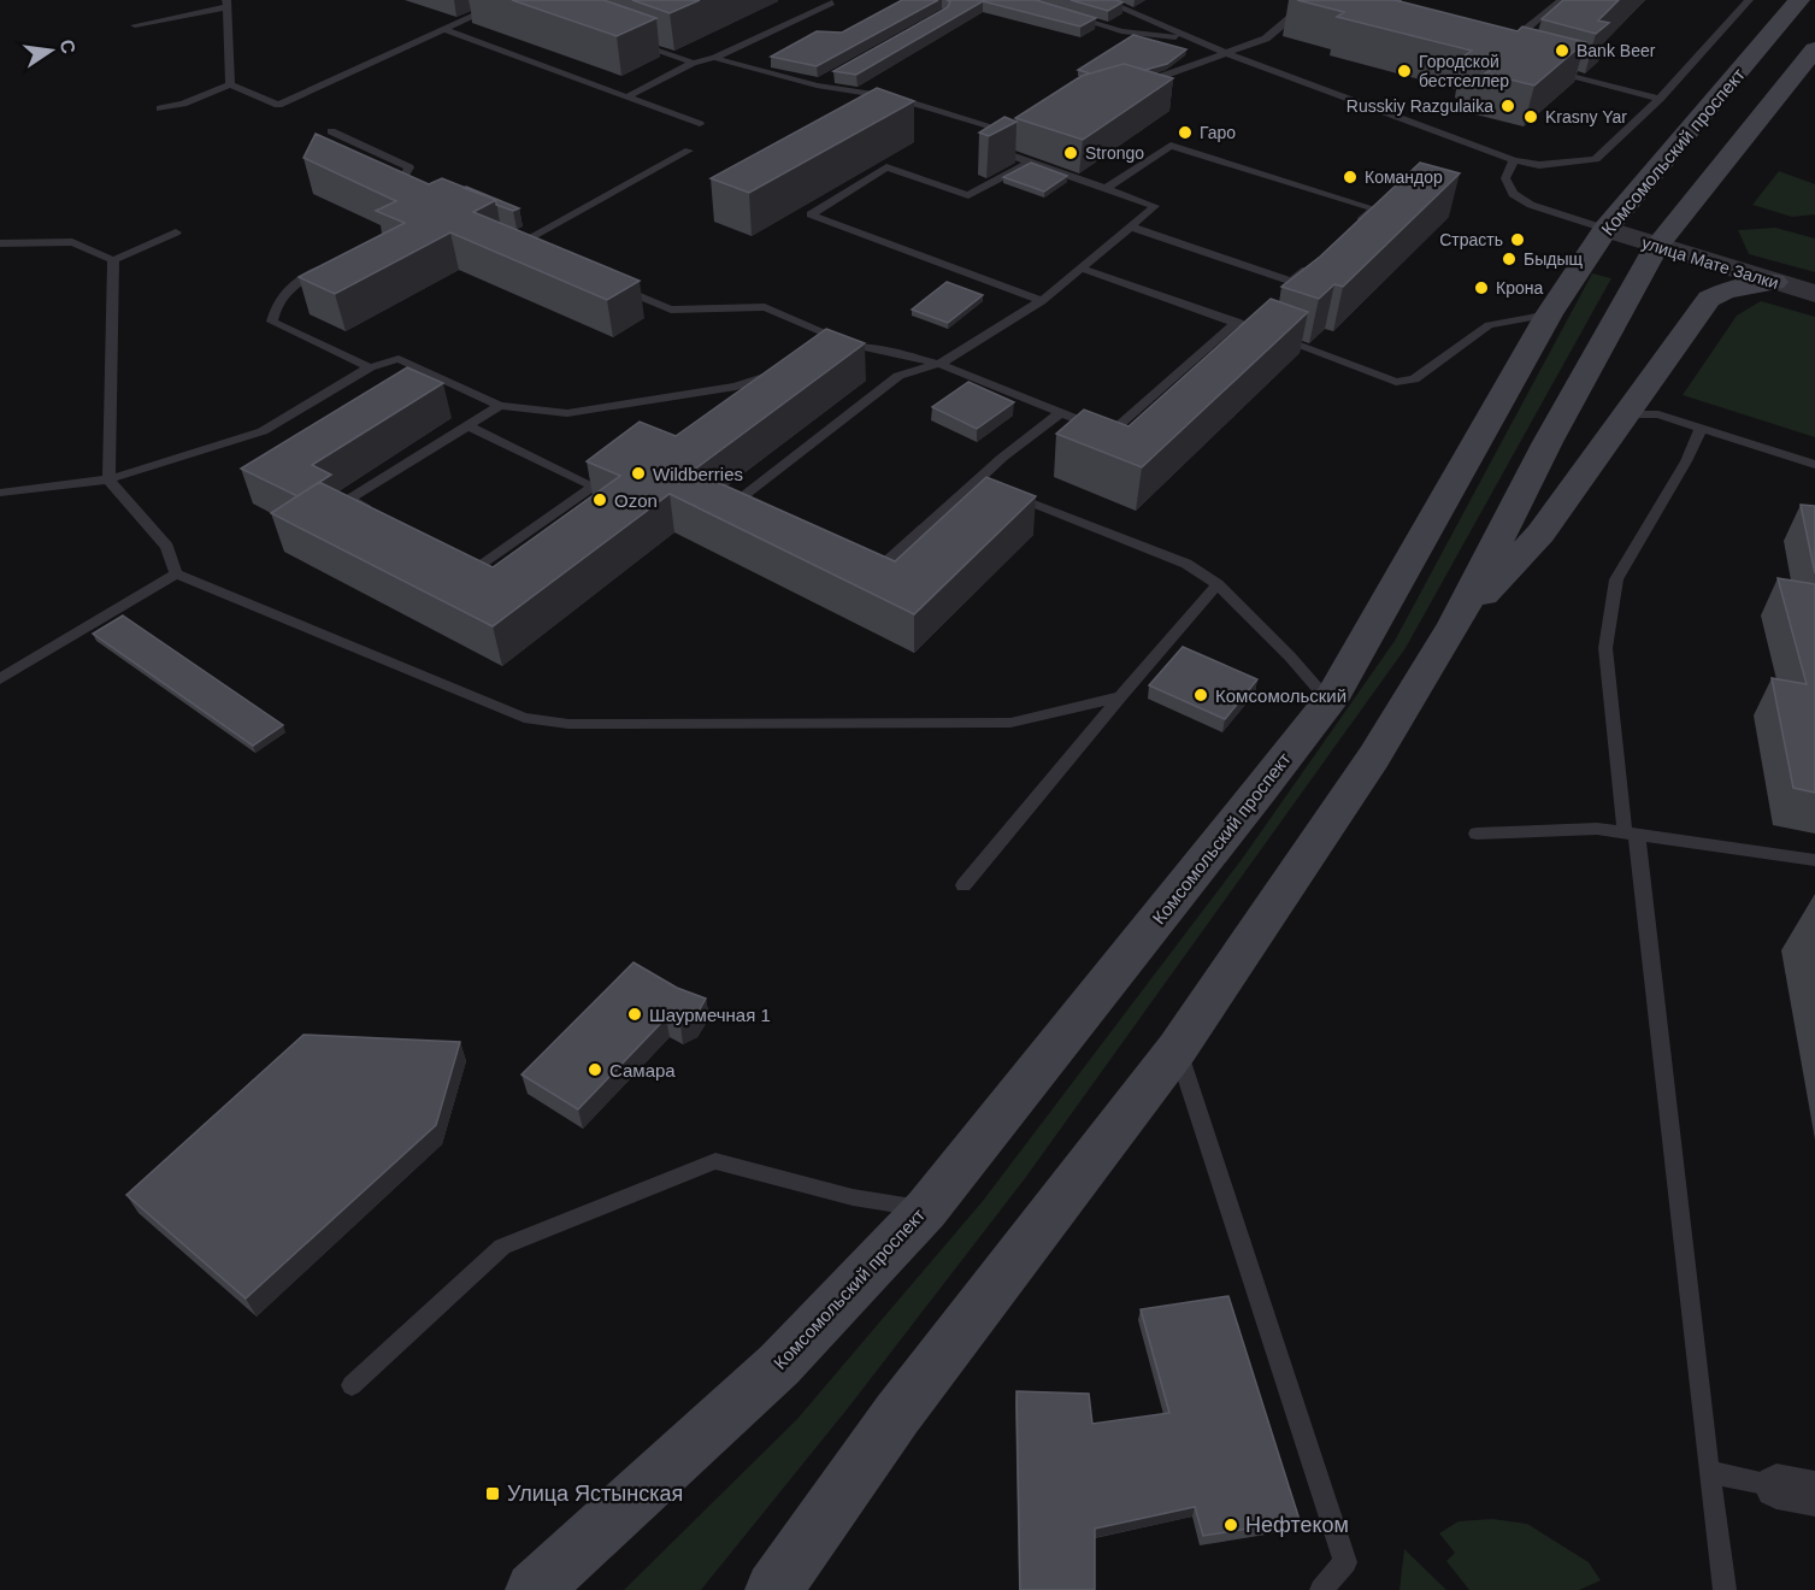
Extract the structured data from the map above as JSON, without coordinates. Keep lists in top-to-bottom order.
{
  "streets": {
    "main road": ["Комсомольский проспект"],
    "street": ["улица Мате Залки"]
  },
  "crossings": [
    ["Комсомольский проспект", "улица Мате Залки"]
  ],
  "places": {
    "other": [
      "Bank Beer",
      "Городской бестселлер",
      "Russkiy Razgulaika",
      "Krasny Yar",
      "Гаро",
      "Strongo",
      "Командор",
      "Страсть",
      "Быдыщ",
      "Крона",
      "Wildberries",
      "Ozon",
      "Комсомольский",
      "Шаурмечная 1",
      "Самара",
      "Нефтеком"
    ],
    "transit": ["Улица Ястынская"]
  },
  "north": "right"
}
